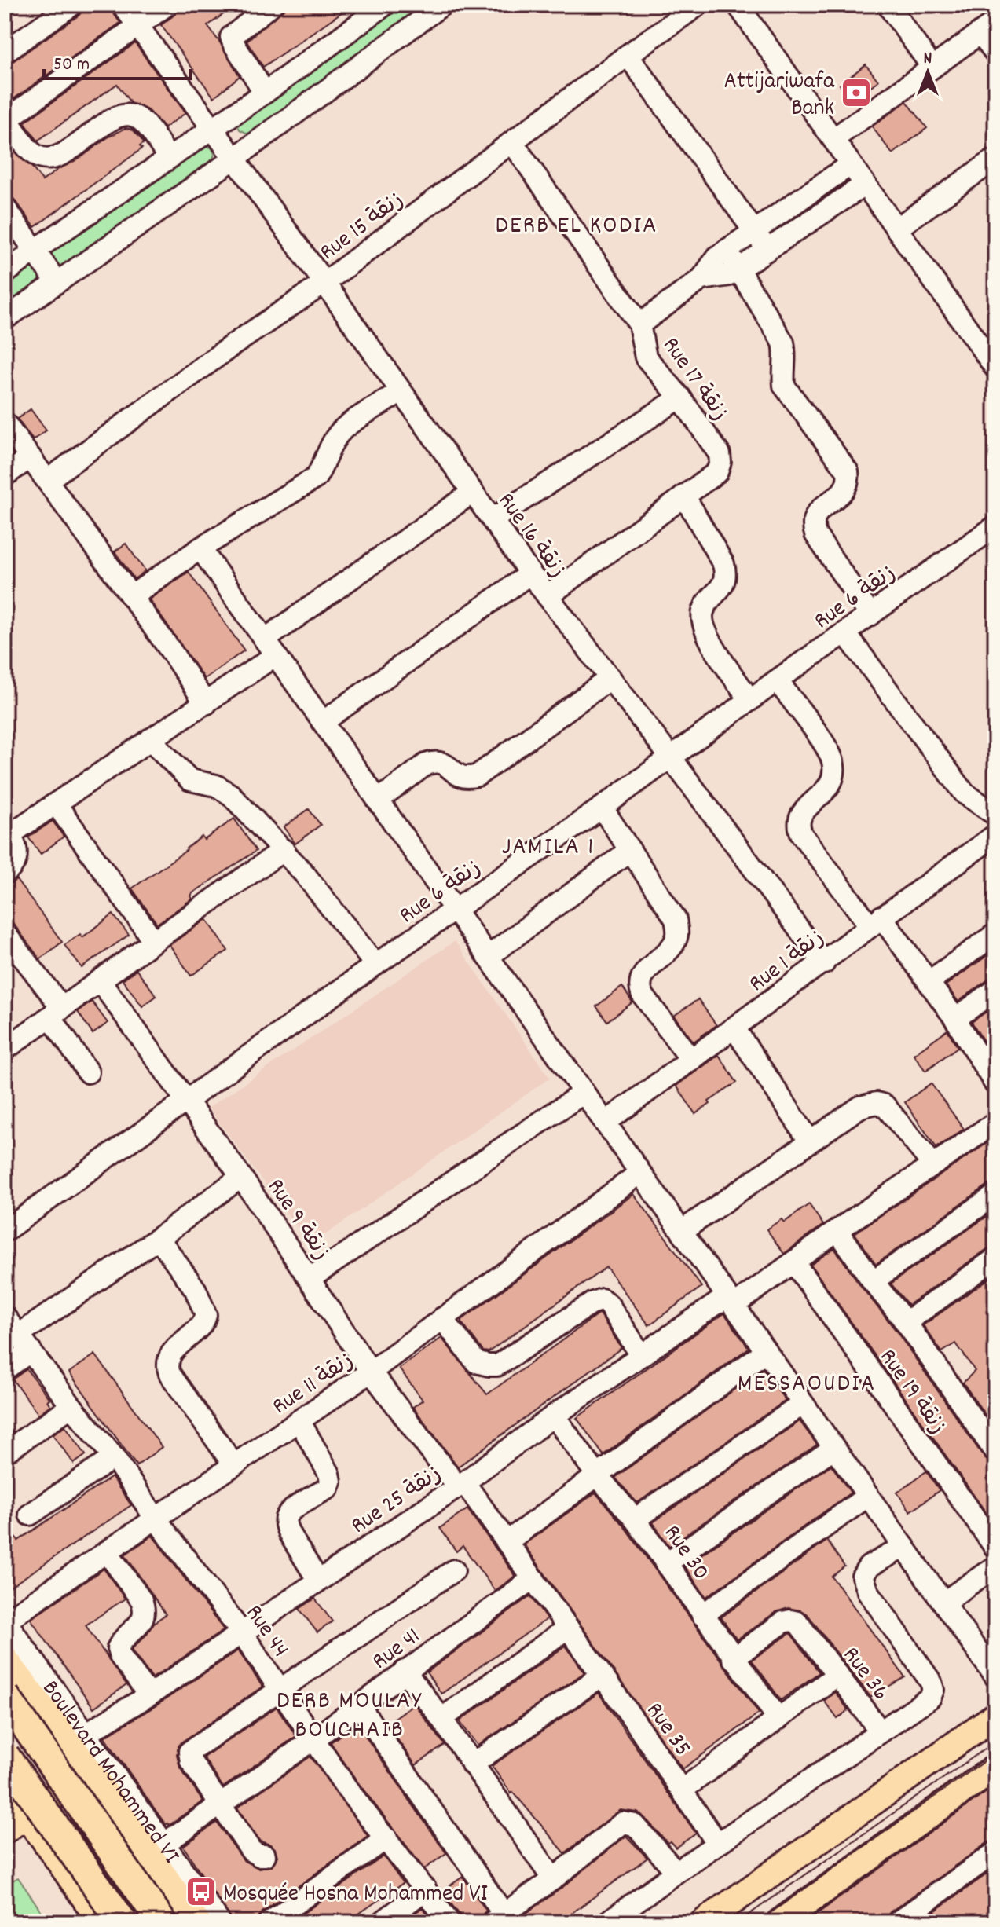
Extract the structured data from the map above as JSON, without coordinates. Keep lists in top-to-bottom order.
{
  "streets": {
    "main road": ["Boulevard Mohammed VI"],
    "street": [
      "Rue 15 زنقة",
      "Rue 17 زنقة",
      "Rue 16 زنقة",
      "Rue 6 زنقة",
      "Rue 1 زنقة",
      "Rue 9 زنقة",
      "Rue 11 زنقة",
      "Rue 19 زنقة",
      "Rue 25 زنقة",
      "Rue 30",
      "Rue 44",
      "Rue 41",
      "Rue 36",
      "Rue 35"
    ]
  },
  "crossings": [
    ["Rue 15 زنقة", "Rue 17 زنقة"],
    ["Rue 15 زنقة", "Rue 16 زنقة"],
    ["Rue 16 زنقة", "Rue 6 زنقة"],
    ["Rue 16 زنقة", "Rue 1 زنقة"],
    ["Rue 6 زنقة", "Rue 9 زنقة"],
    ["Rue 9 زنقة", "Rue 11 زنقة"],
    ["Rue 9 زنقة", "Rue 25 زنقة"],
    ["Rue 9 زنقة", "Rue 35"],
    ["Rue 11 زنقة", "Rue 44"],
    ["Rue 11 زنقة", "Boulevard Mohammed VI"],
    ["Rue 19 زنقة", "Rue 25 زنقة"],
    ["Rue 25 زنقة", "Rue 30"],
    ["Rue 25 زنقة", "Rue 44"],
    ["Rue 25 زنقة", "Rue 35"],
    ["Rue 25 زنقة", "Boulevard Mohammed VI"],
    ["Rue 30", "Rue 36"],
    ["Rue 44", "Rue 41"],
    ["Rue 41", "Rue 35"],
    ["Rue 41", "Boulevard Mohammed VI"]
  ],
  "districts": [
    "DERB EL KODIA",
    "JAMILA 1",
    "MESSAOUDIA",
    "DERB MOULAY BOUCHAIB"
  ],
  "places": {
    "bank": ["Attijariwafa Bank"],
    "bus stop": ["Mosquée Hosna Mohammed VI"]
  },
  "scale_bar": "50 m",
  "north": "top"
}
